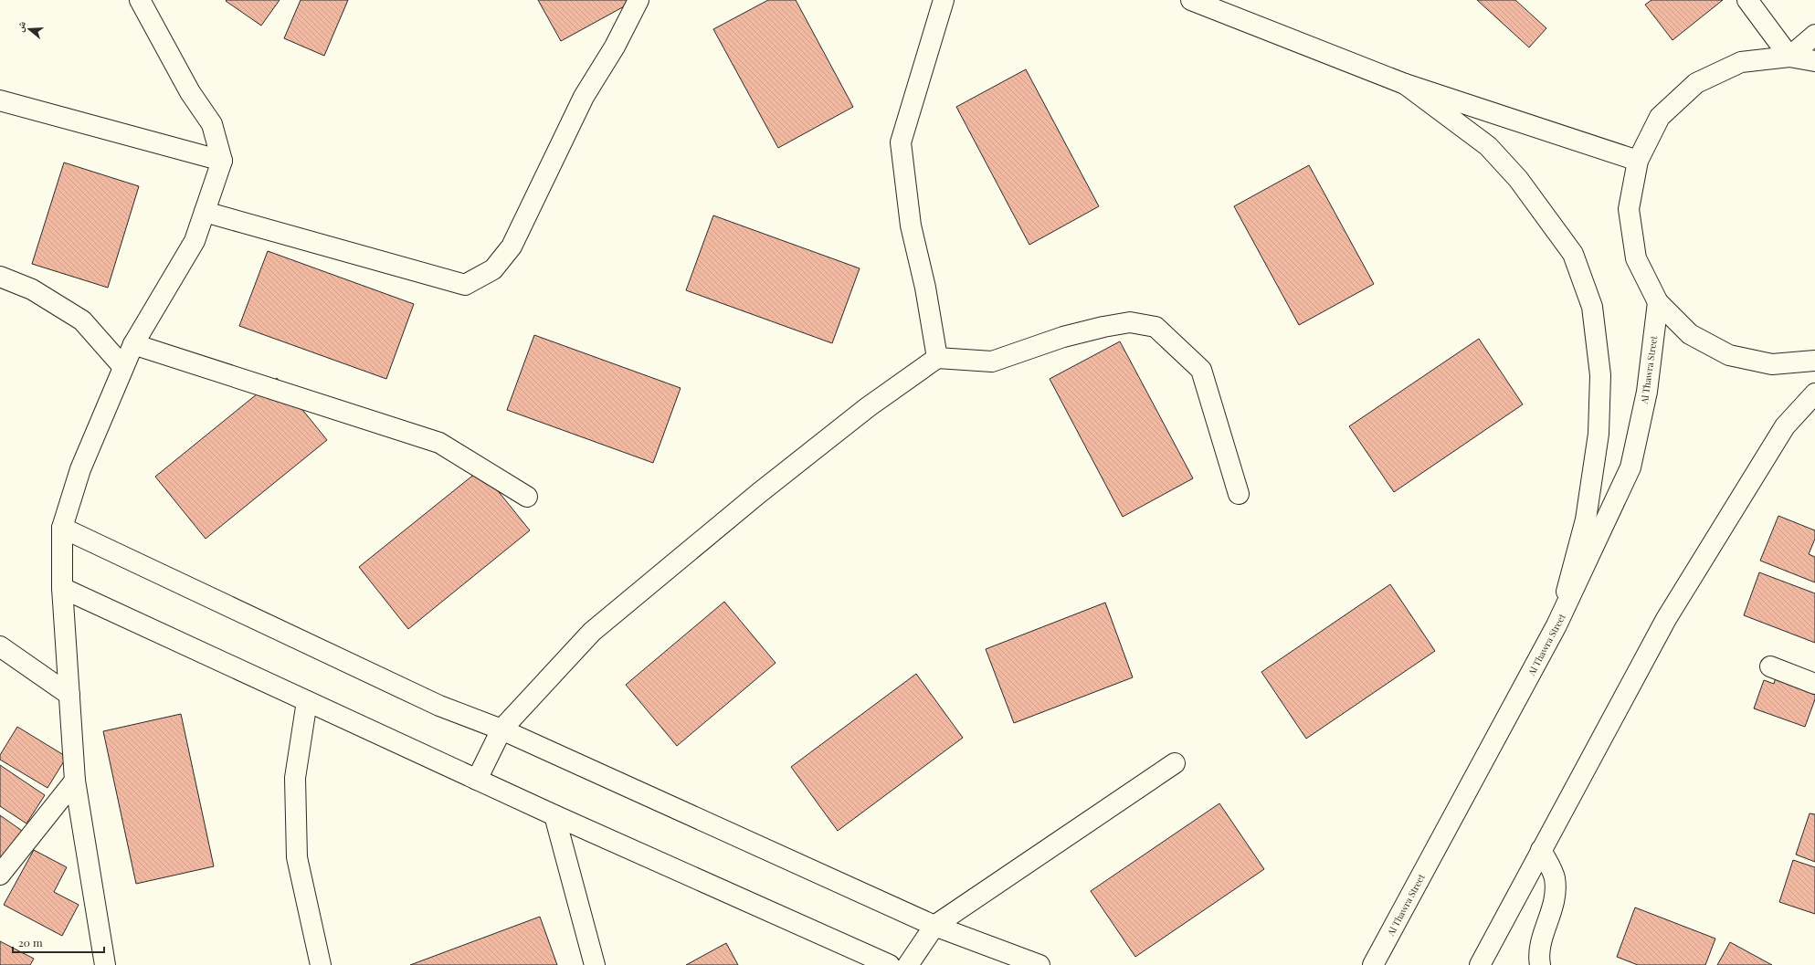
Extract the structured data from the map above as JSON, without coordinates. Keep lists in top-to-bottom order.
{
  "streets": {
    "street": ["Al Thawra Street"]
  },
  "scale_bar": "20 m",
  "north": "left"
}
